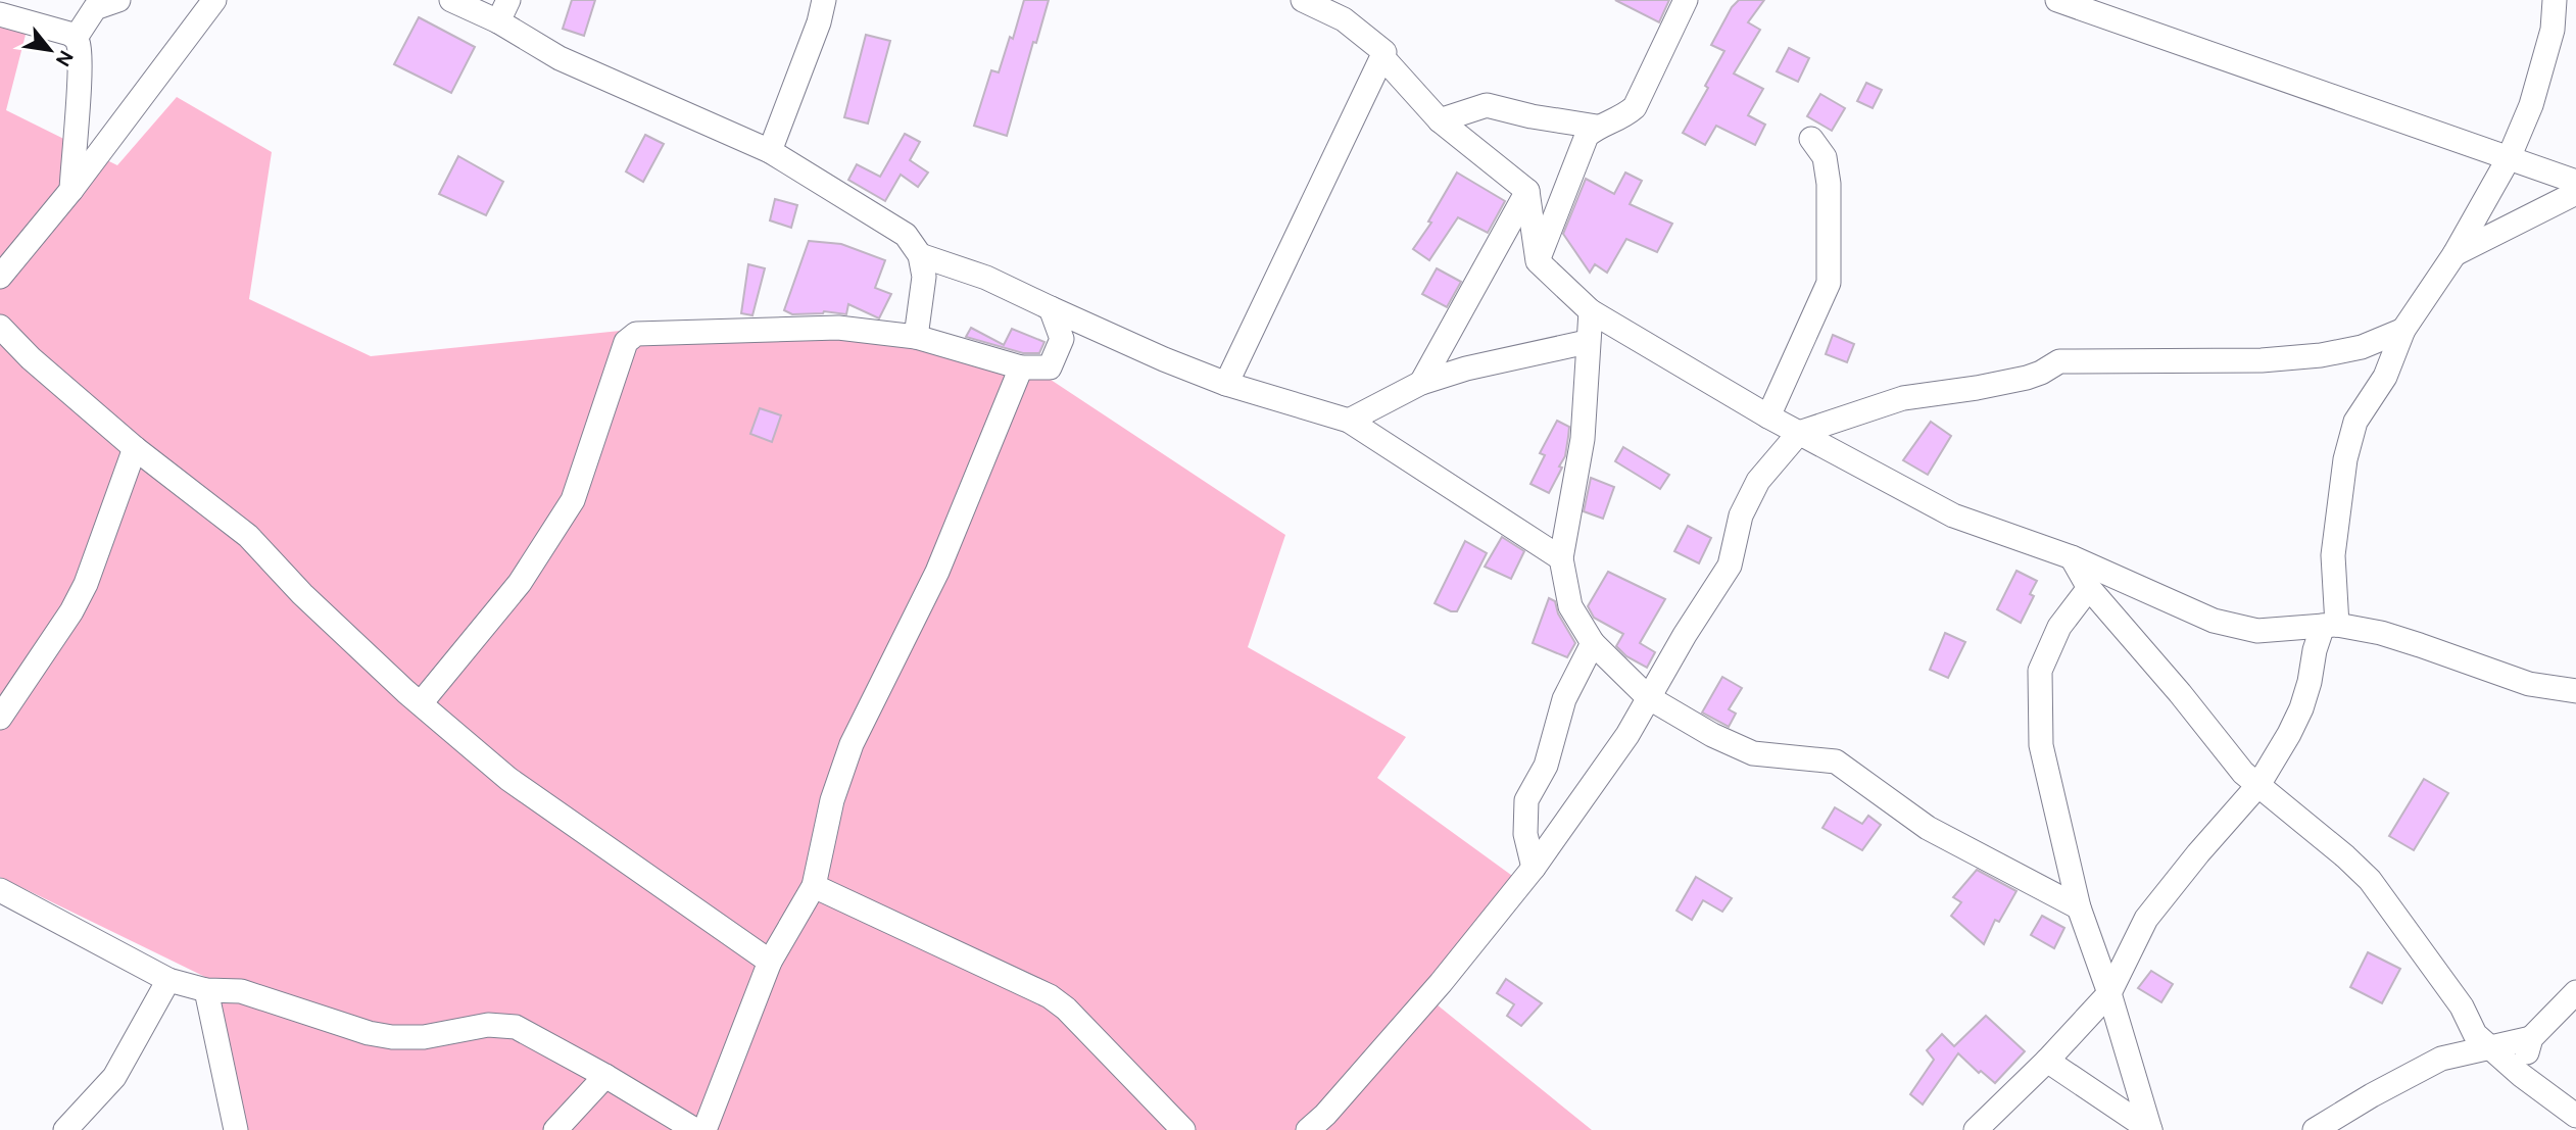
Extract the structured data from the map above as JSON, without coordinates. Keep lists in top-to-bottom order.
{
  "north": "bottom right"
}
